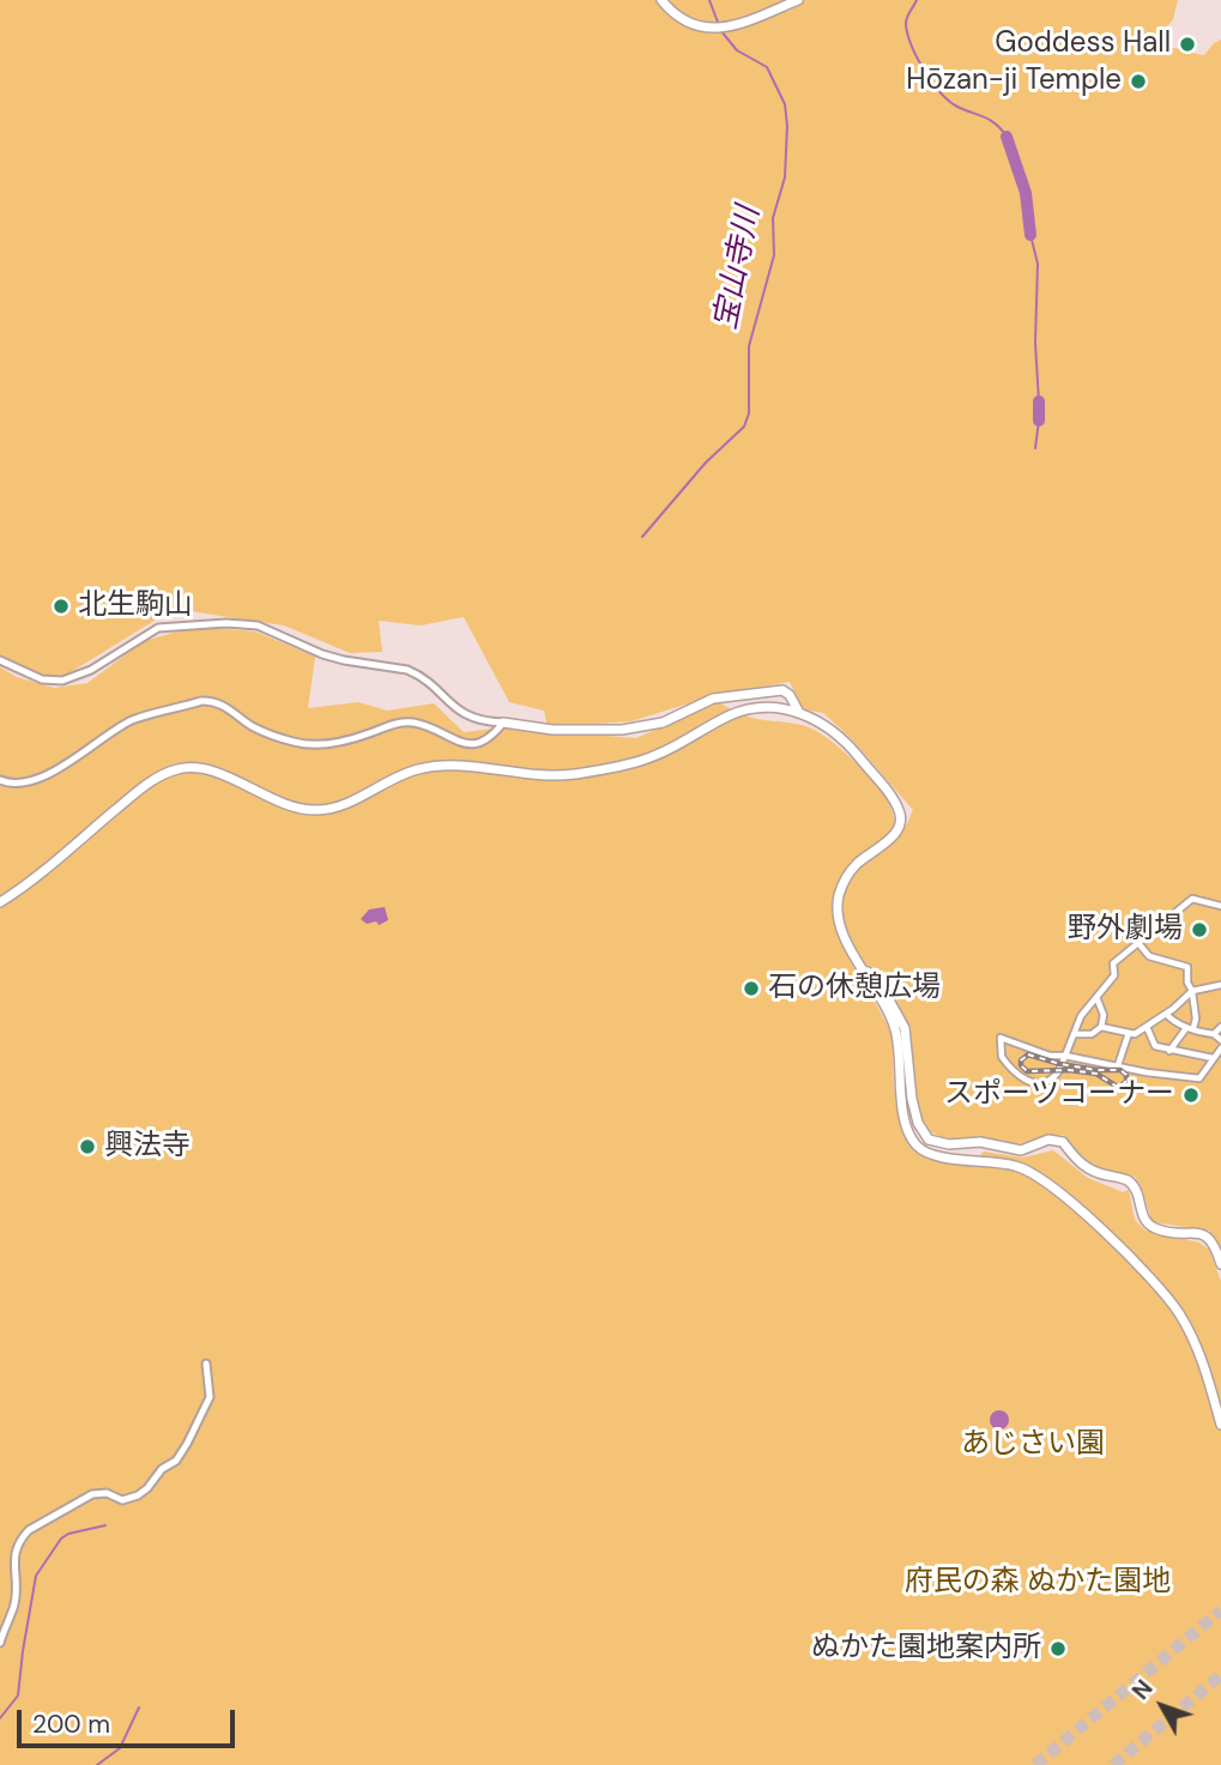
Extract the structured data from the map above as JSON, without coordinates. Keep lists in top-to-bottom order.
{
  "water": ["宝山寺川"],
  "parks": ["あじさい園", "府民の森 ぬかた園地"],
  "places": [
    "Goddess Hall",
    "Hōzan-ji Temple",
    "北生駒山",
    "野外劇場",
    "石の休憩広場",
    "スポーツコーナー",
    "興法寺",
    "ぬかた園地案内所"
  ],
  "scale_bar": "200 m",
  "north": "top left"
}
